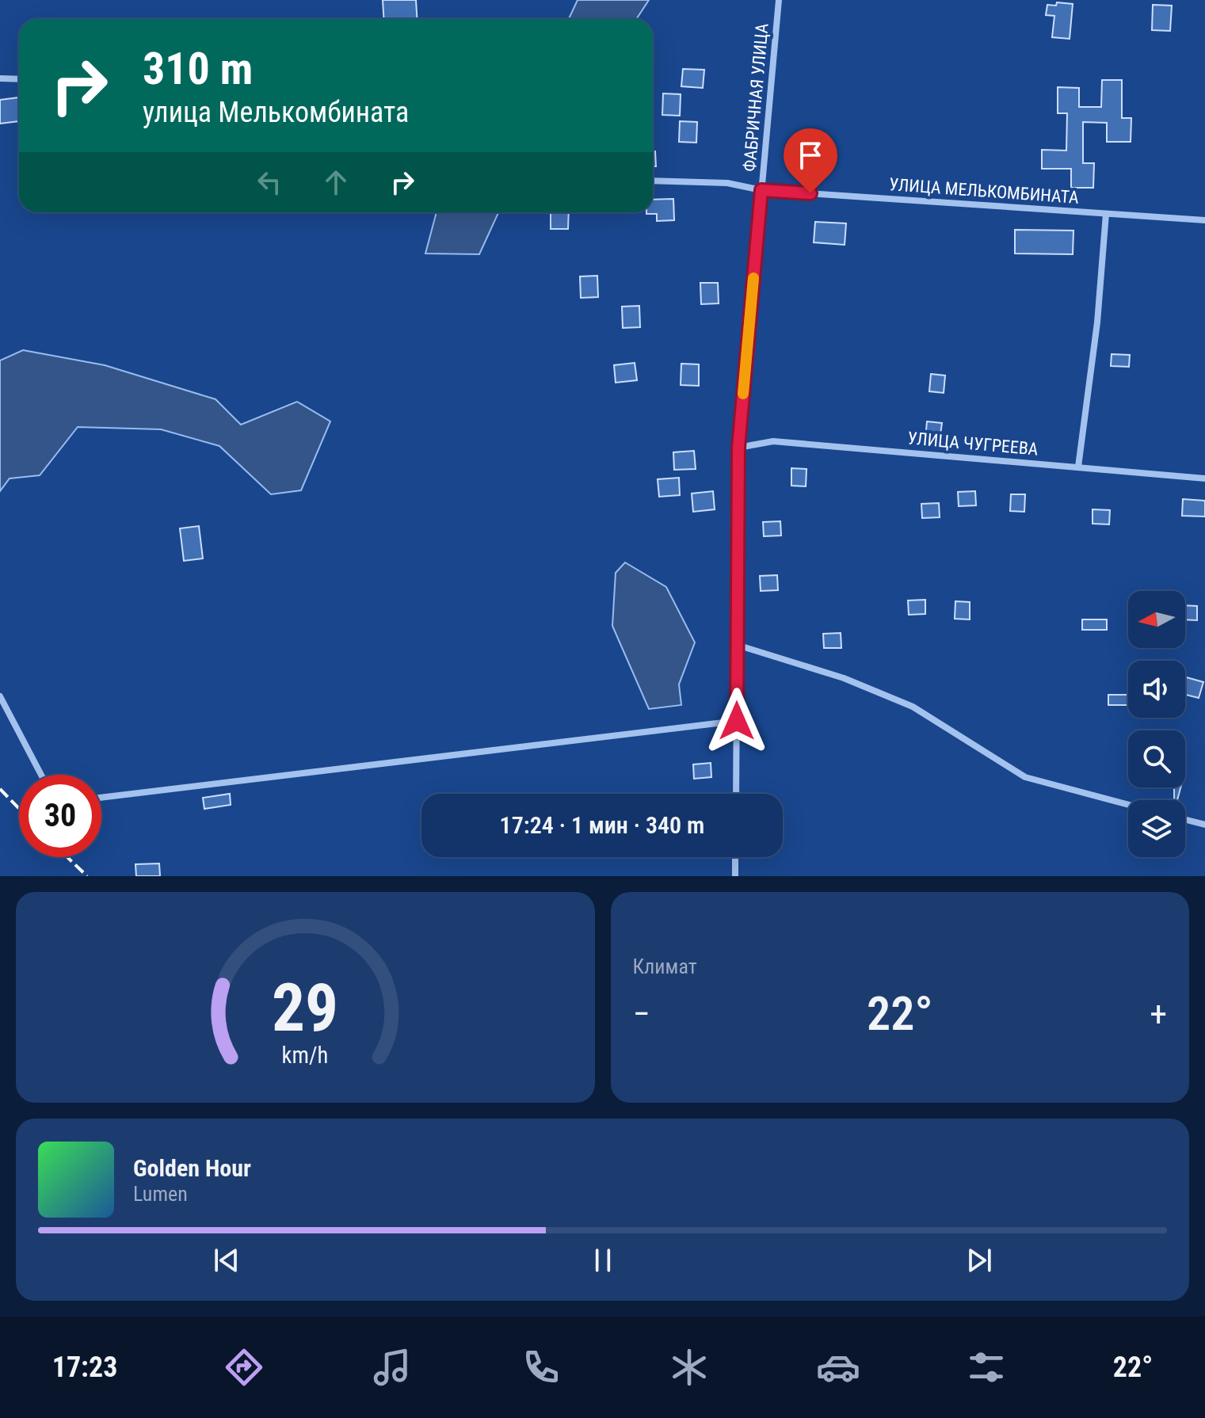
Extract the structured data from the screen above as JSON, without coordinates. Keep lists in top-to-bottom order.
{
  "streets": {
    "street": ["ФАБРИЧНАЯ УЛИЦА", "УЛИЦА МЕЛЬКОМБИНАТА", "УЛИЦА ЧУГРЕЕВА"]
  },
  "crossings": [
    ["ФАБРИЧНАЯ УЛИЦА", "УЛИЦА МЕЛЬКОМБИНАТА"],
    ["ФАБРИЧНАЯ УЛИЦА", "УЛИЦА ЧУГРЕЕВА"]
  ],
  "north": "left",
  "page": {
    "turn": ["310 m", "улица Мелькомбината"],
    "limit": "30",
    "trip": "17:24 · 1 мин · 340 m",
    "tile": "Климат",
    "heat": ["−", "22°", "+"],
    "song": ["Golden Hour", "Lumen"],
    "tabs": ["17:23", "22°"],
    "gauge": ["29", "km/h"]
  }
}
